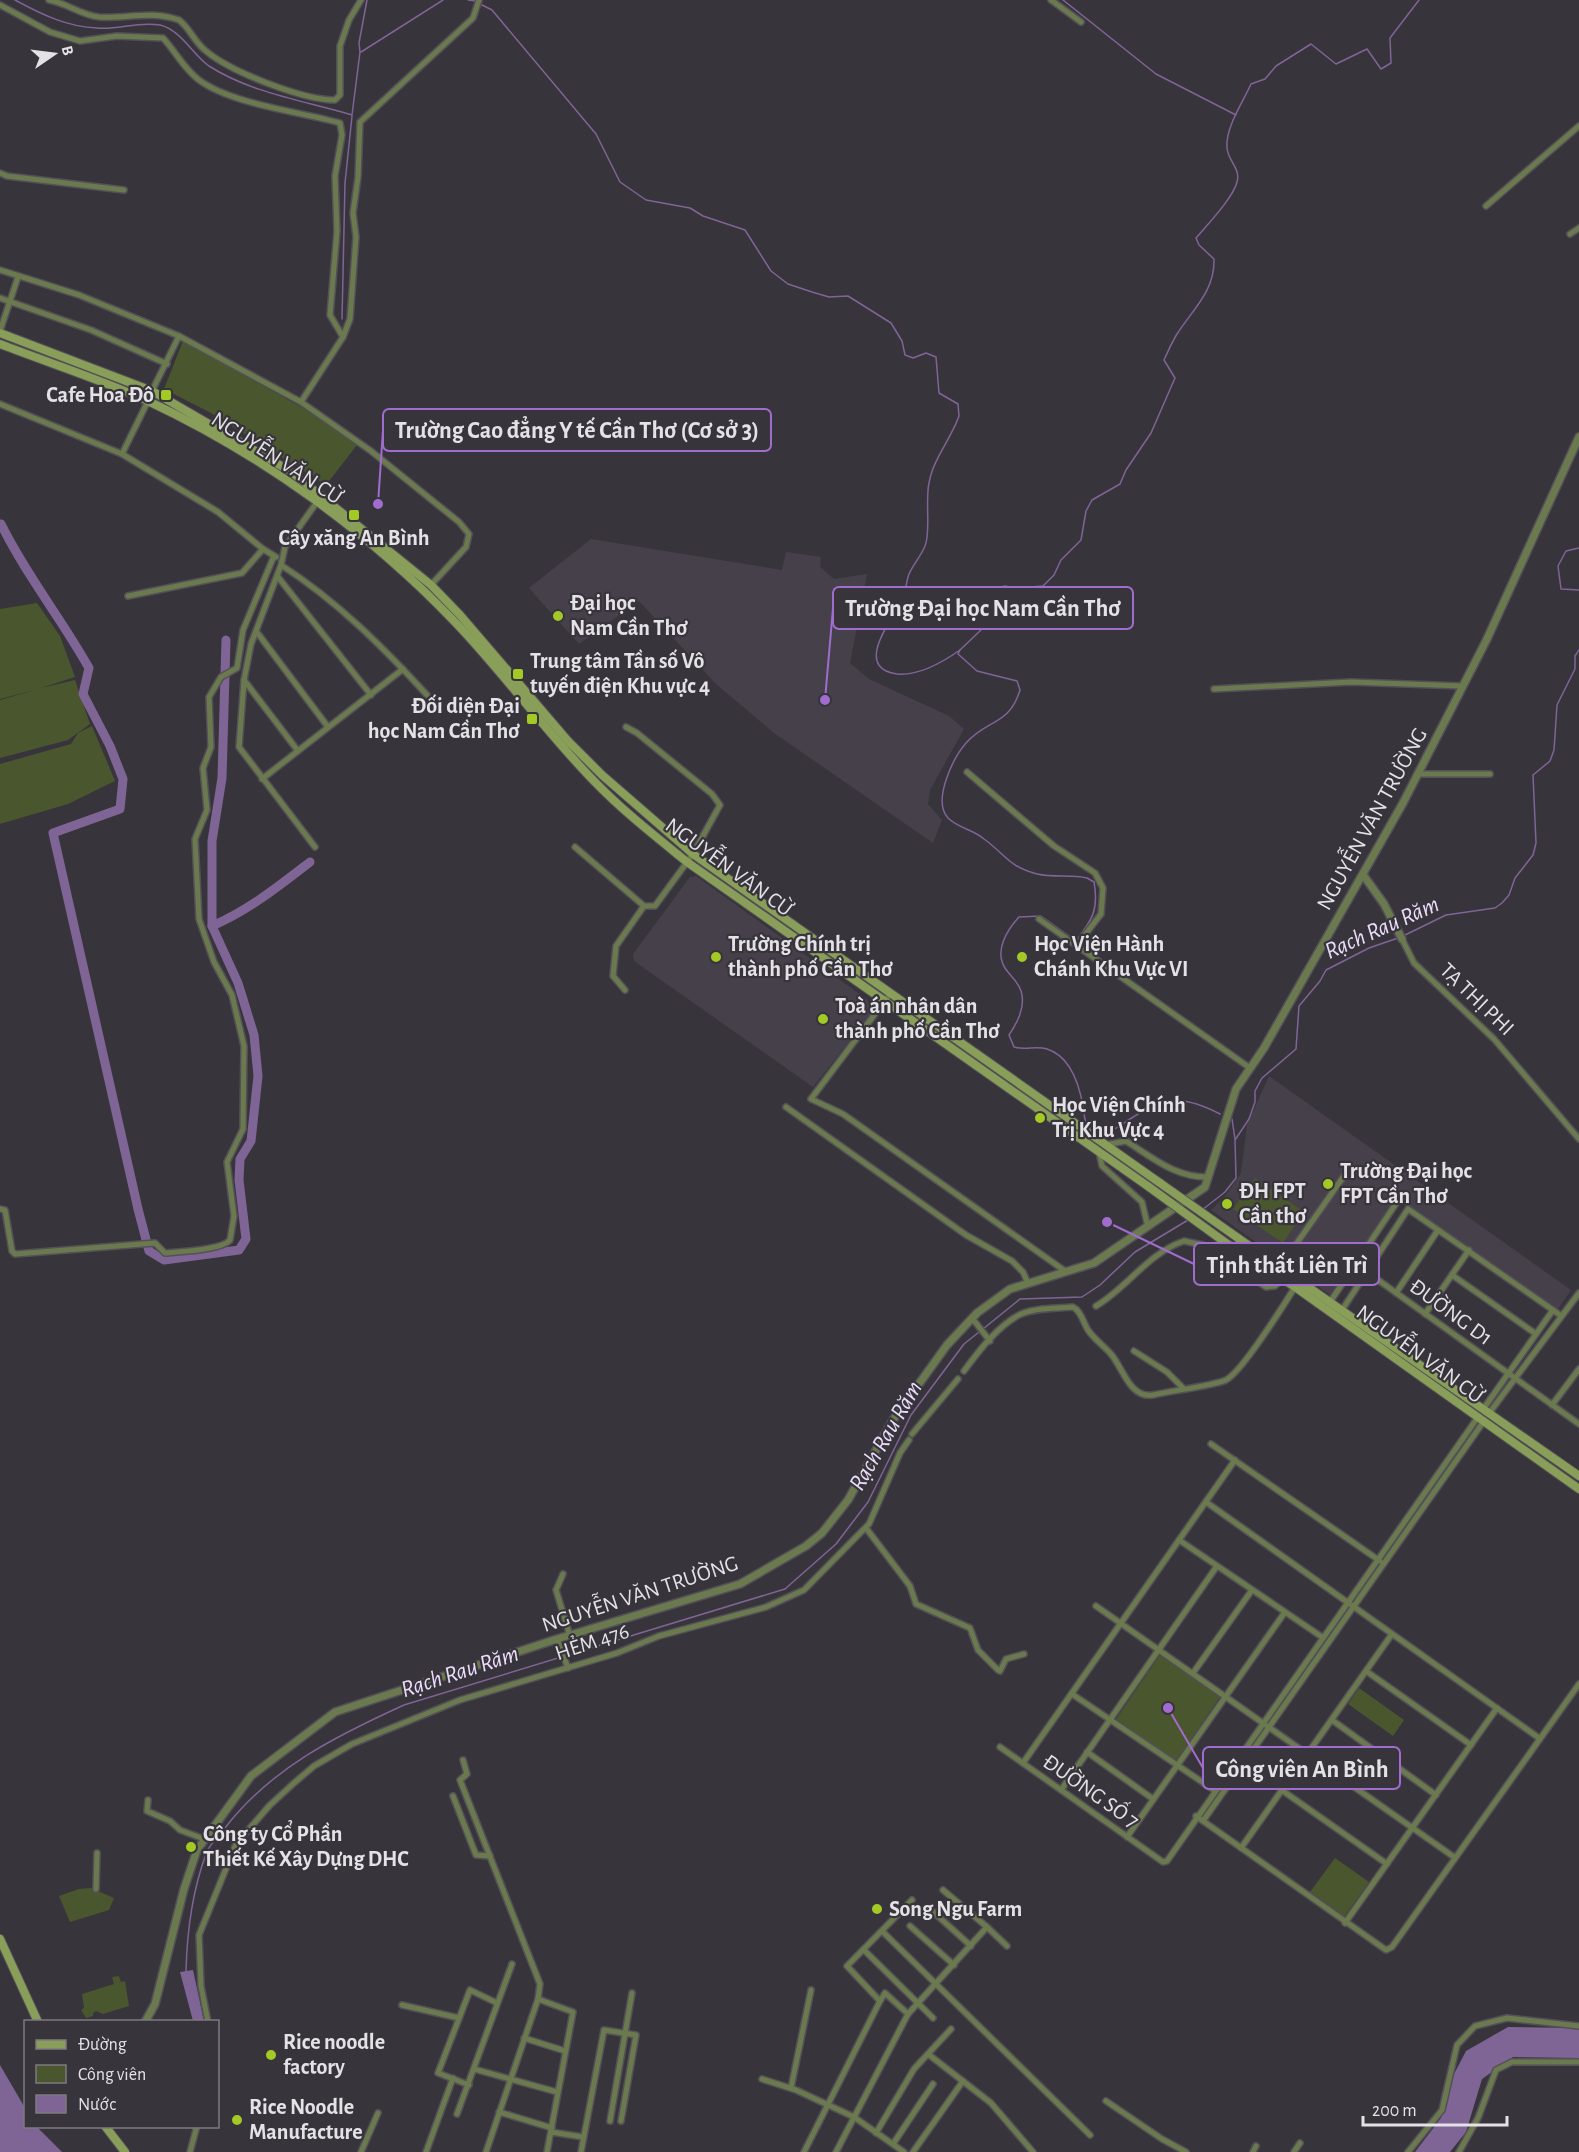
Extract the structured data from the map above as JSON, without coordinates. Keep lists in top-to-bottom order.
{
  "streets": {
    "main road": ["NGUYỄN VĂN CỪ"],
    "street": [
      "NGUYỄN VĂN TRƯỜNG",
      "TẠ THỊ PHI",
      "ĐƯỜNG D1",
      "HẺM 476",
      "ĐƯỜNG SỐ 7"
    ]
  },
  "crossings": [
    ["NGUYỄN VĂN TRƯỜNG", "TẠ THỊ PHI"]
  ],
  "water": ["Rạch Rau Răm"],
  "places": {
    "transit": [
      "Cafe Hoa Đô",
      "Cây xăng An Bình",
      "Trung tâm Tần số Vô tuyến điện Khu vực 4",
      "Đối diện Đại học Nam Cần Thơ"
    ],
    "other": [
      "Trường Cao đẳng Y tế Cần Thơ (Cơ sở 3)",
      "Đại học Nam Cần Thơ",
      "Trường Đại học Nam Cần Thơ",
      "Trường Chính trị thành phố Cần Thơ",
      "Học Viện Hành Chánh Khu Vực VI",
      "Toà án nhân dân thành phố Cần Thơ",
      "Học Viện Chính Trị Khu Vực 4",
      "Trường Đại học FPT Cần Thơ",
      "ĐH FPT Cần thơ",
      "Tịnh thất Liên Trì",
      "Công viên An Bình",
      "Công ty Cổ Phần Thiết Kế Xây Dựng DHC",
      "Song Ngu Farm",
      "Rice noodle factory",
      "Rice Noodle Manufacture"
    ]
  },
  "legend": ["Đường", "Công viên", "Nước"],
  "scale_bar": "200 m",
  "north": "right"
}
